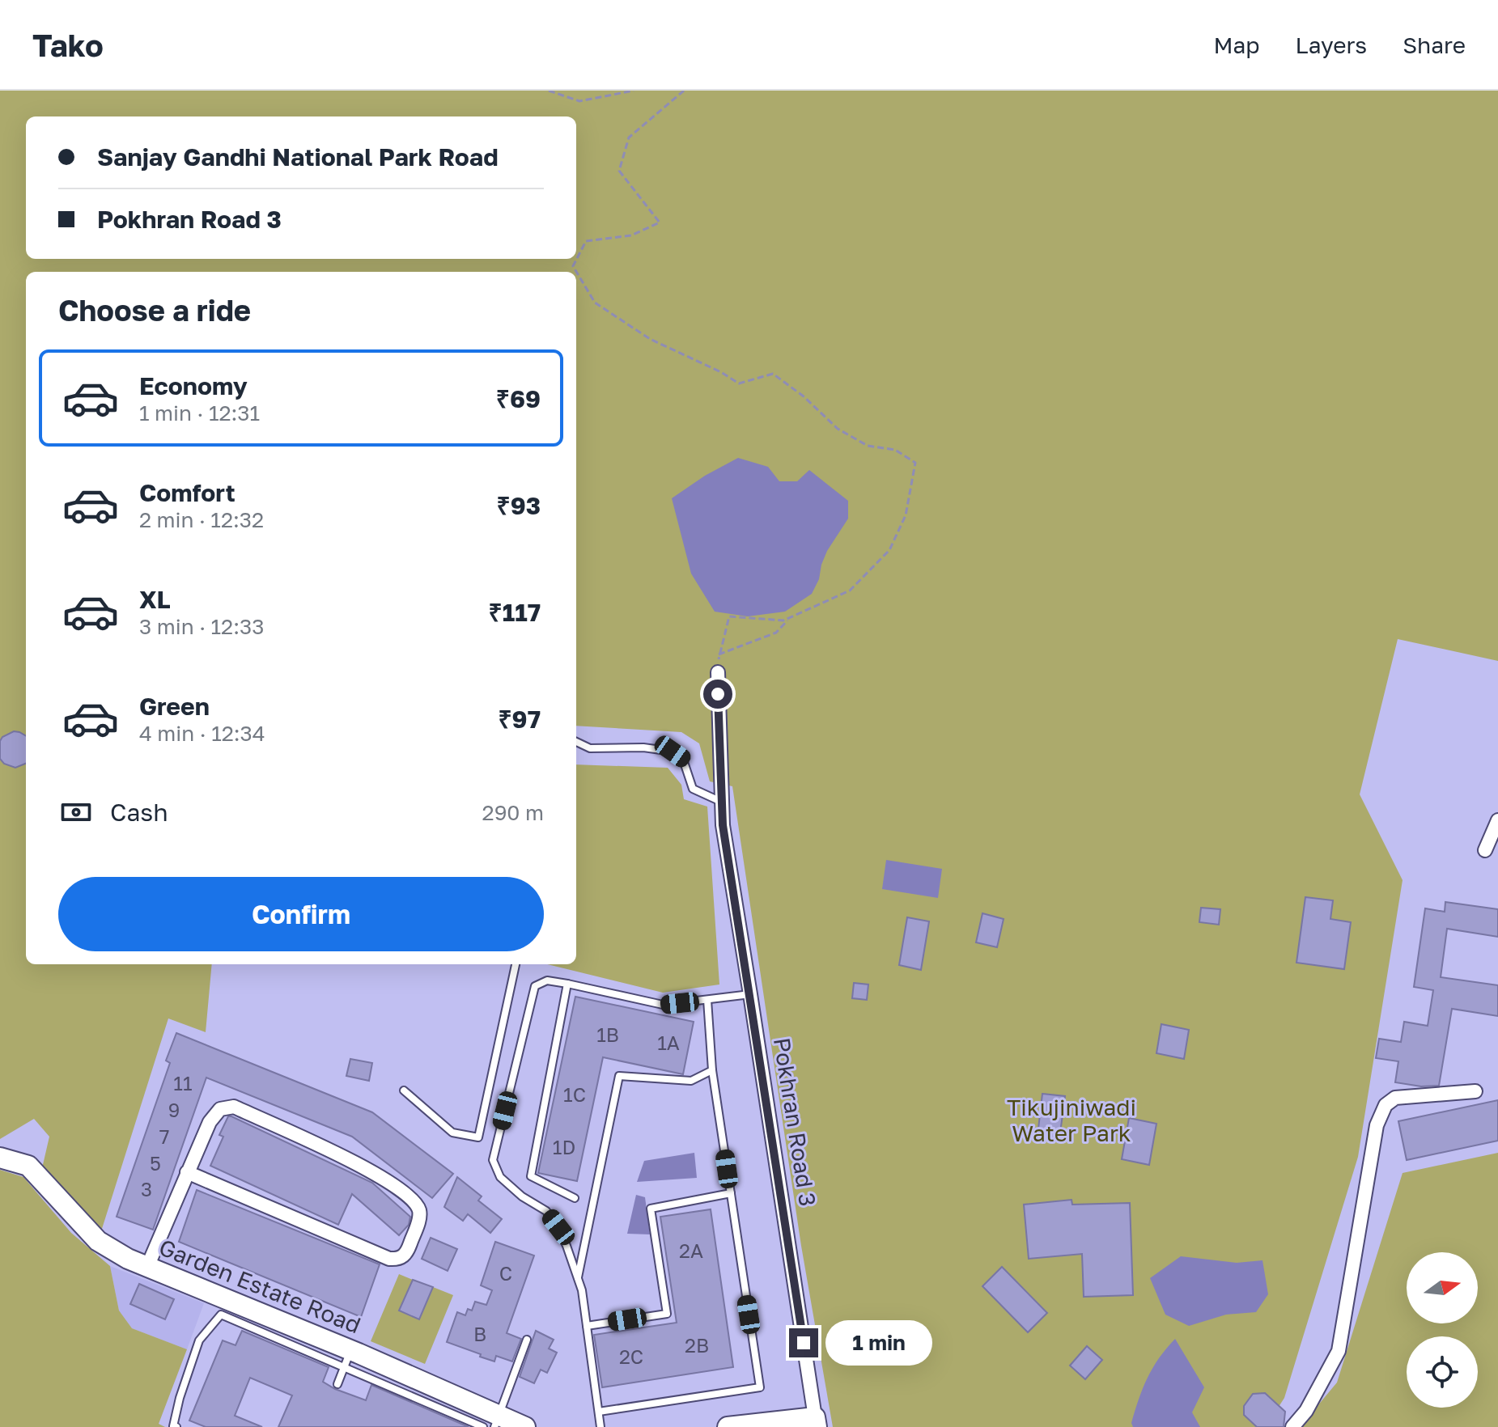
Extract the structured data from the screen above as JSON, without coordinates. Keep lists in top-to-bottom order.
{
  "streets": {
    "street": ["Pokhran Road 3", "Garden Estate Road"]
  },
  "parks": ["Tikujiniwadi Water Park"],
  "house_numbers": [
    "1B",
    "1A",
    "11",
    "1C",
    "9",
    "7",
    "1D",
    "5",
    "3",
    "2A",
    "C",
    "B",
    "2B",
    "2C"
  ],
  "north": "right",
  "page": {
    "header": "Tako",
    "nav": ["Map", "Layers", "Share"],
    "banner": ["Sanjay Gandhi National Park Road", "Pokhran Road 3"],
    "heading": "Choose a ride",
    "list": [
      {
        "name": "Economy",
        "note": "1 min · 12:31",
        "value": "₹69"
      },
      {
        "name": "Comfort",
        "note": "2 min · 12:32",
        "value": "₹93"
      },
      {
        "name": "XL",
        "note": "3 min · 12:33",
        "value": "₹117"
      },
      {
        "name": "Green",
        "note": "4 min · 12:34",
        "value": "₹97"
      }
    ],
    "pay": ["Cash", "290 m"],
    "buttons": "Confirm",
    "bubble": "1 min"
  }
}
